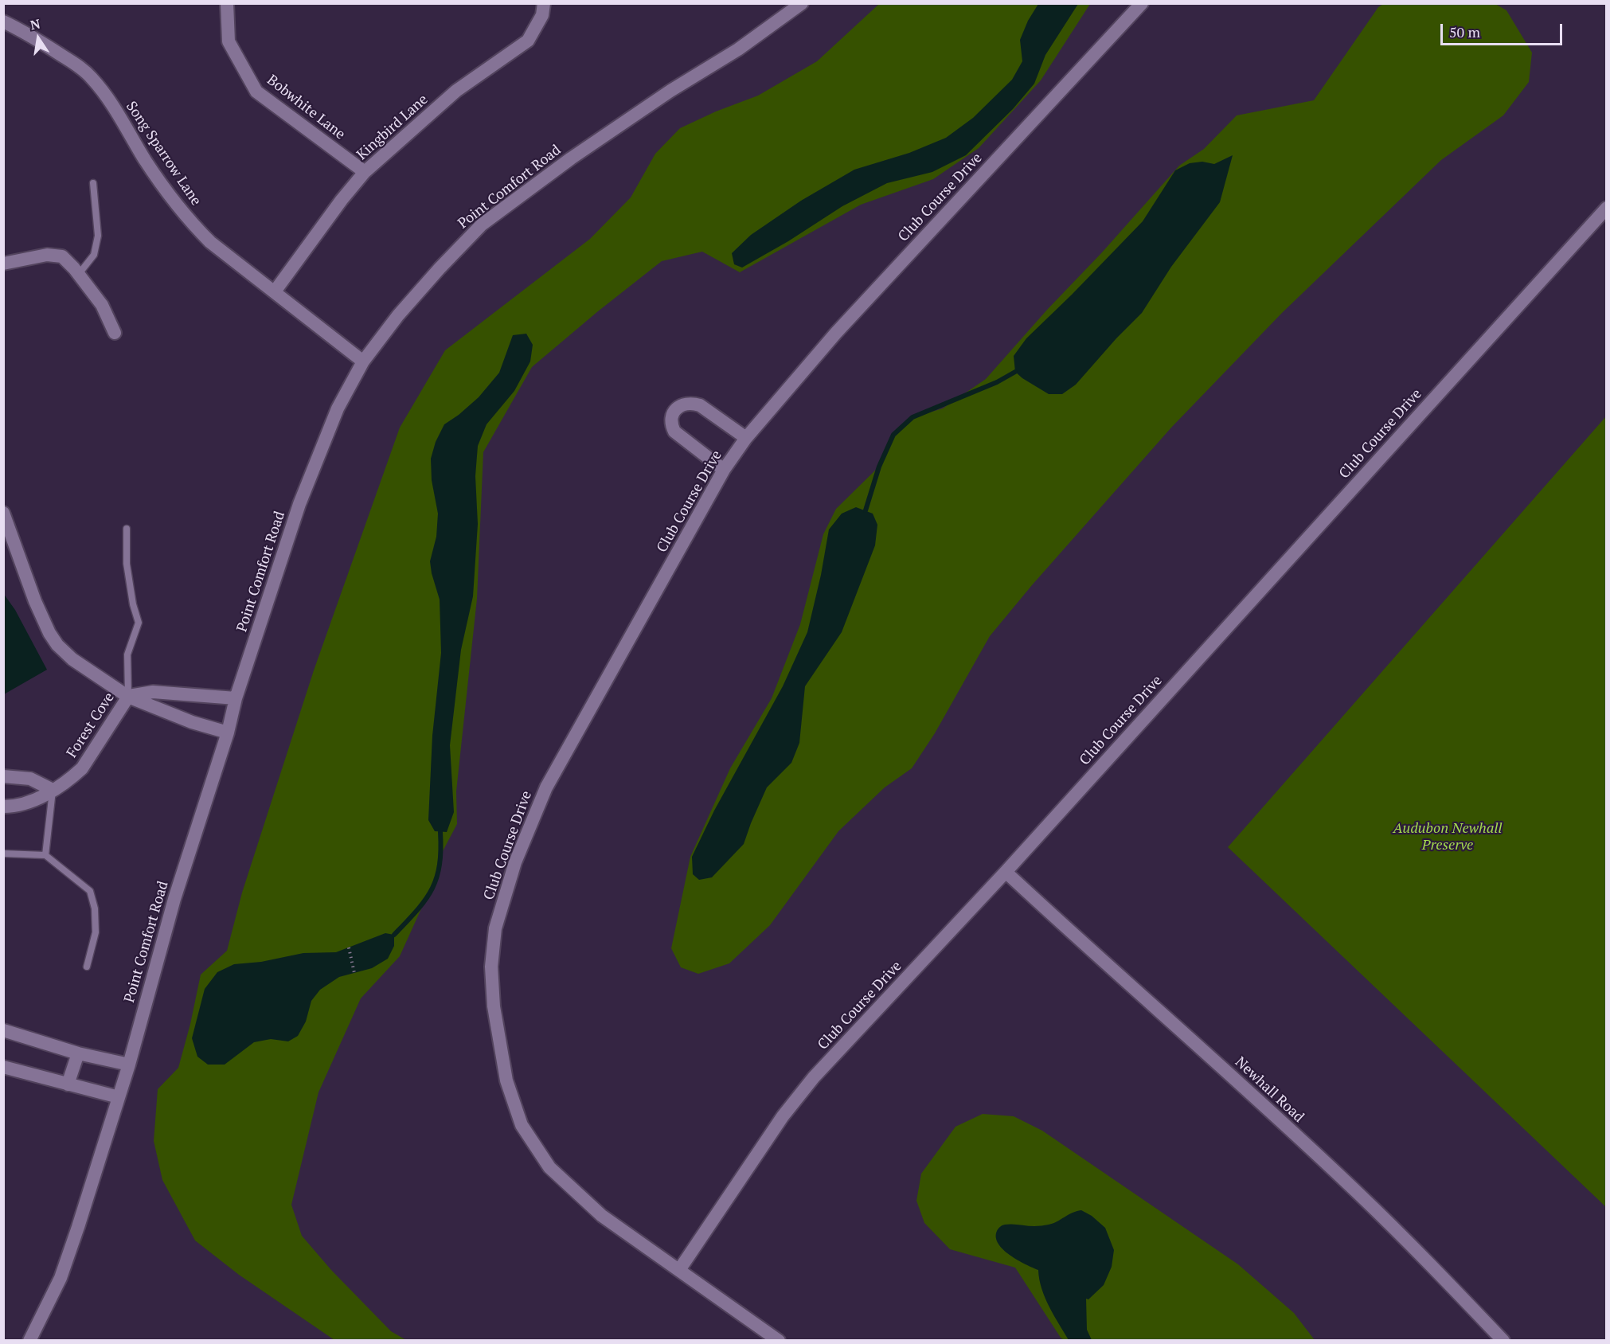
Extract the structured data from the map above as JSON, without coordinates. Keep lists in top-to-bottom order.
{
  "streets": {
    "street": [
      "Bobwhite Lane",
      "Kingbird Lane",
      "Song Sparrow Lane",
      "Point Comfort Road",
      "Club Course Drive",
      "Forest Cove",
      "Newhall Road"
    ]
  },
  "crossings": [
    ["Bobwhite Lane", "Kingbird Lane"],
    ["Kingbird Lane", "Song Sparrow Lane"],
    ["Song Sparrow Lane", "Point Comfort Road"],
    ["Club Course Drive", "Newhall Road"]
  ],
  "parks": ["Audubon Newhall Preserve"],
  "scale_bar": "50 m",
  "north": "top"
}
